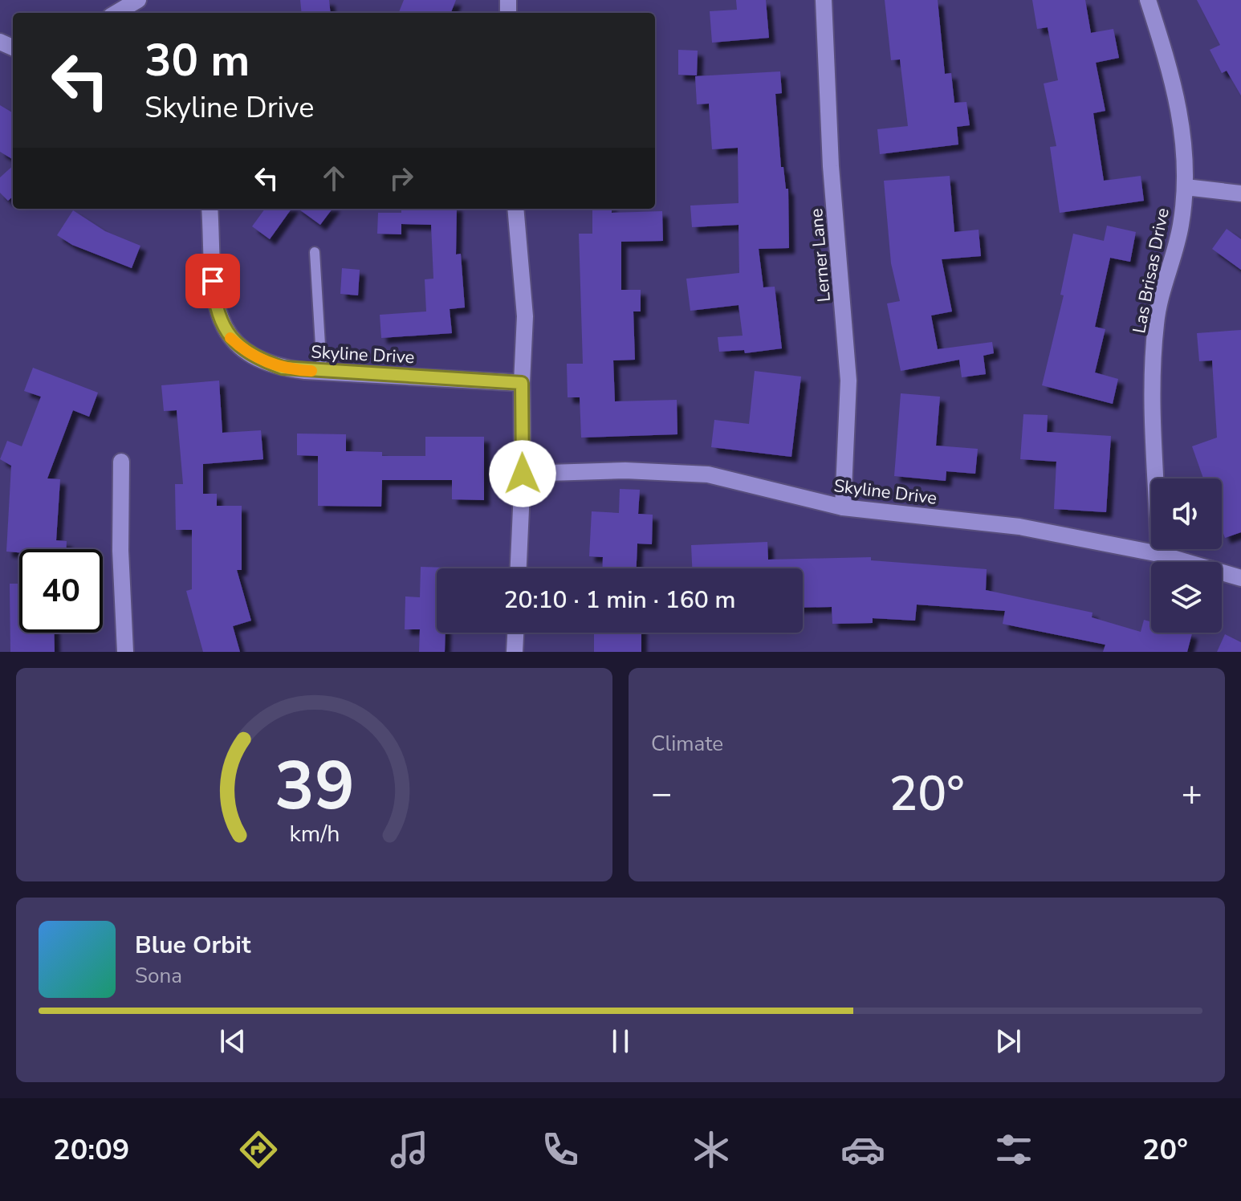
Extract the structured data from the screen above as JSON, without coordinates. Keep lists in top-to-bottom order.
{
  "streets": {
    "street": ["Lerner Lane", "Las Brisas Drive", "Skyline Drive"]
  },
  "crossings": [
    ["Lerner Lane", "Skyline Drive"],
    ["Las Brisas Drive", "Skyline Drive"]
  ],
  "page": {
    "turn": ["30 m", "Skyline Drive"],
    "limit": "40",
    "trip": "20:10 · 1 min · 160 m",
    "tile": "Climate",
    "heat": ["−", "20°", "+"],
    "song": ["Blue Orbit", "Sona"],
    "tabs": ["20:09", "20°"],
    "gauge": ["39", "km/h"]
  }
}
